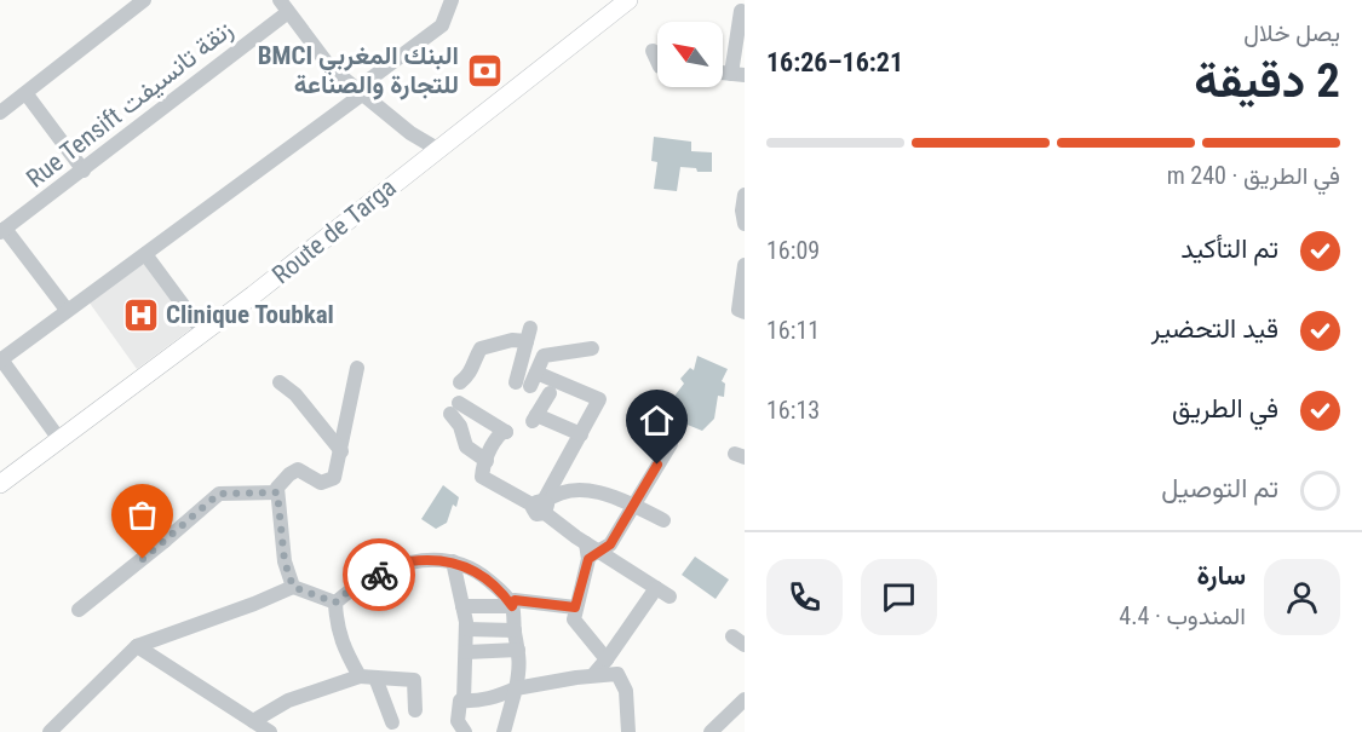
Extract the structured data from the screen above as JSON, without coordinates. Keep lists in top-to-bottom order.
{
  "streets": {
    "main road": ["Route de Targa"],
    "street": ["Rue Tensift زنقة تانسيفت"]
  },
  "places": {
    "bank": ["BMCI البنك المغربي للتجارة والصناعة"],
    "hospital": ["Clinique Toubkal"]
  },
  "north": "top left",
  "page": {
    "heading": ["2 دقيقة", "يصل خلال", "16:21–16:26"],
    "panel": ["سارة", "المندوب · 4.4"],
    "bar": "في الطريق · 240 m",
    "list": [
      ["تم التأكيد", "16:09"],
      ["قيد التحضير", "16:11"],
      ["في الطريق", "16:13"],
      "تم التوصيل"
    ]
  }
}
